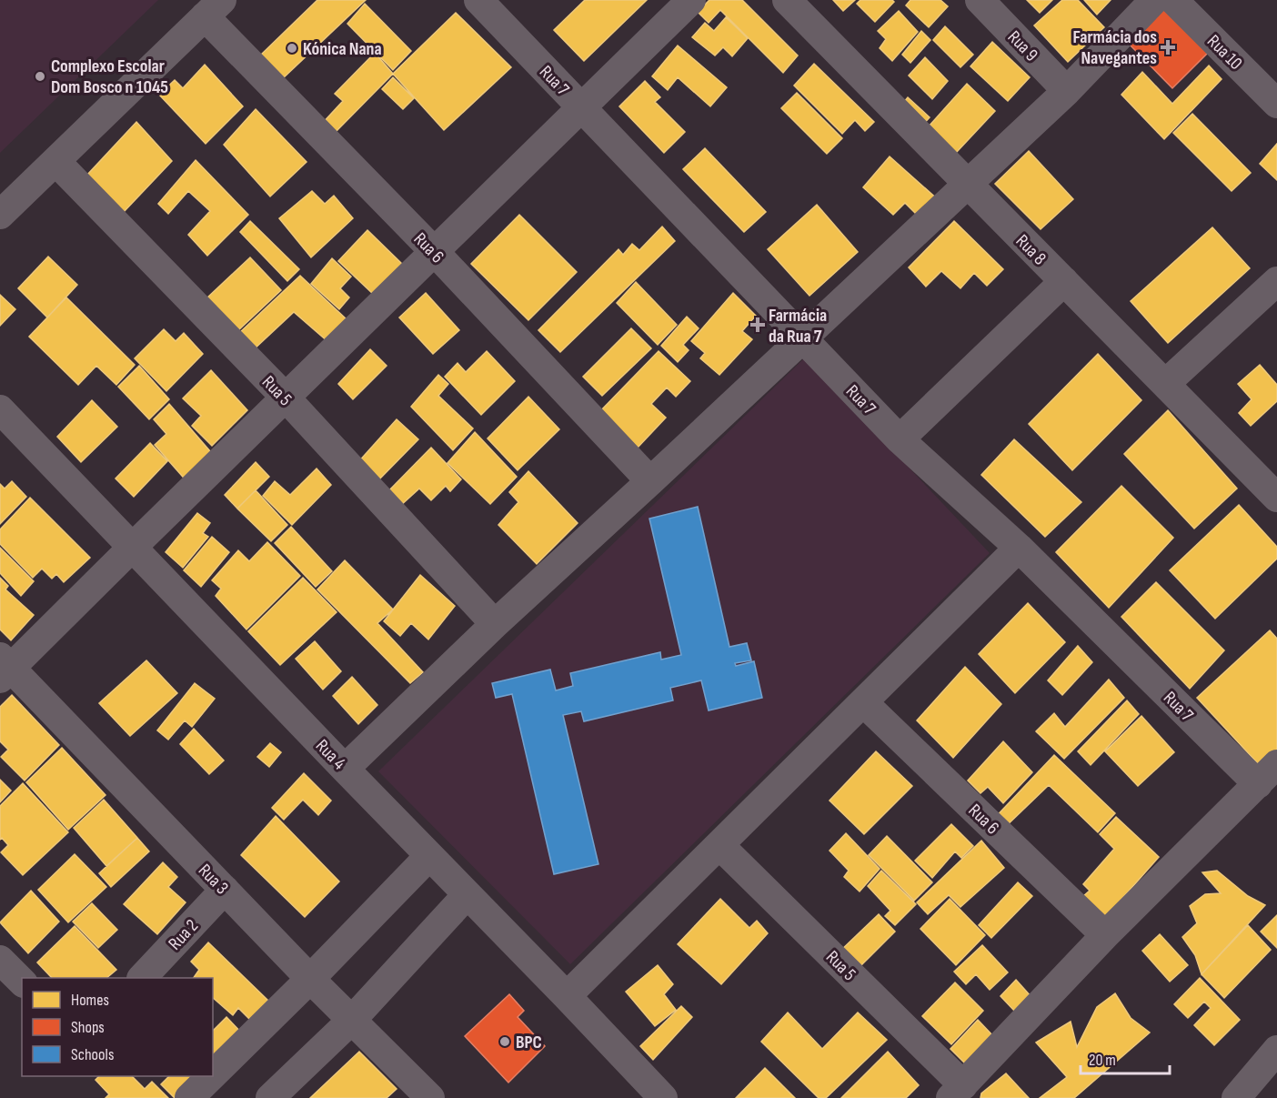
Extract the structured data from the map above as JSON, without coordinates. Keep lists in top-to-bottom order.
{
  "streets": {
    "street": [
      "Rua 9",
      "Rua 10",
      "Rua 7",
      "Rua 6",
      "Rua 8",
      "Rua 5",
      "Rua 4",
      "Rua 3",
      "Rua 2"
    ]
  },
  "crossings": [
    ["Rua 3", "Rua 2"]
  ],
  "places": {
    "health": ["Farmácia dos Navegantes", "Farmácia da Rua 7"],
    "other": ["Kónica Nana", "Complexo Escolar Dom Bosco n 1045", "BPC"]
  },
  "legend": ["Homes", "Shops", "Schools"],
  "scale_bar": "20 m"
}
